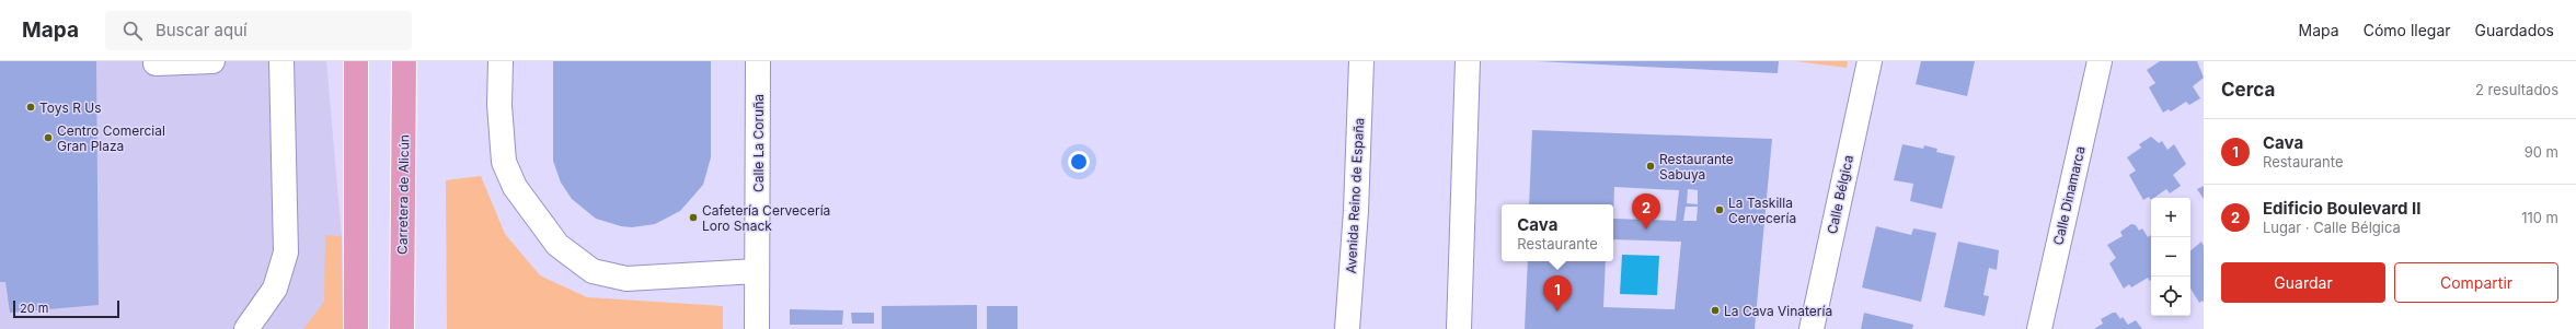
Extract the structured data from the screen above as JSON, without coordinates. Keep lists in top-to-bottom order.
{
  "streets": {
    "main road": ["Carretera de Alicún"],
    "street": [
      "Calle La Coruña",
      "Calle Bélgica",
      "Avenida Reino de España",
      "Calle Dinamarca"
    ]
  },
  "places": [
    "Toys R Us",
    "Centro Comercial Gran Plaza",
    "Restaurante Sabuya",
    "La Taskilla Cervecería",
    "Cafetería Cervecería Loro Snack",
    "La Cava Vinatería"
  ],
  "scale_bar": "20 m",
  "page": {
    "header": "Mapa",
    "search": "Buscar aquí",
    "nav": ["Mapa", "Cómo llegar", "Guardados"],
    "heading": ["Cerca", "2 resultados"],
    "list": [
      {
        "mark": "1",
        "name": "Cava",
        "note": "Restaurante",
        "value": "90 m"
      },
      {
        "mark": "2",
        "name": "Edificio Boulevard II",
        "note": "Lugar · Calle Bélgica",
        "value": "110 m"
      }
    ],
    "pins": ["2", "1"],
    "map_buttons": ["+", "−"],
    "popup": ["Cava", "Restaurante"],
    "buttons": ["Guardar", "Compartir"],
    "scale": "20 m"
  }
}
